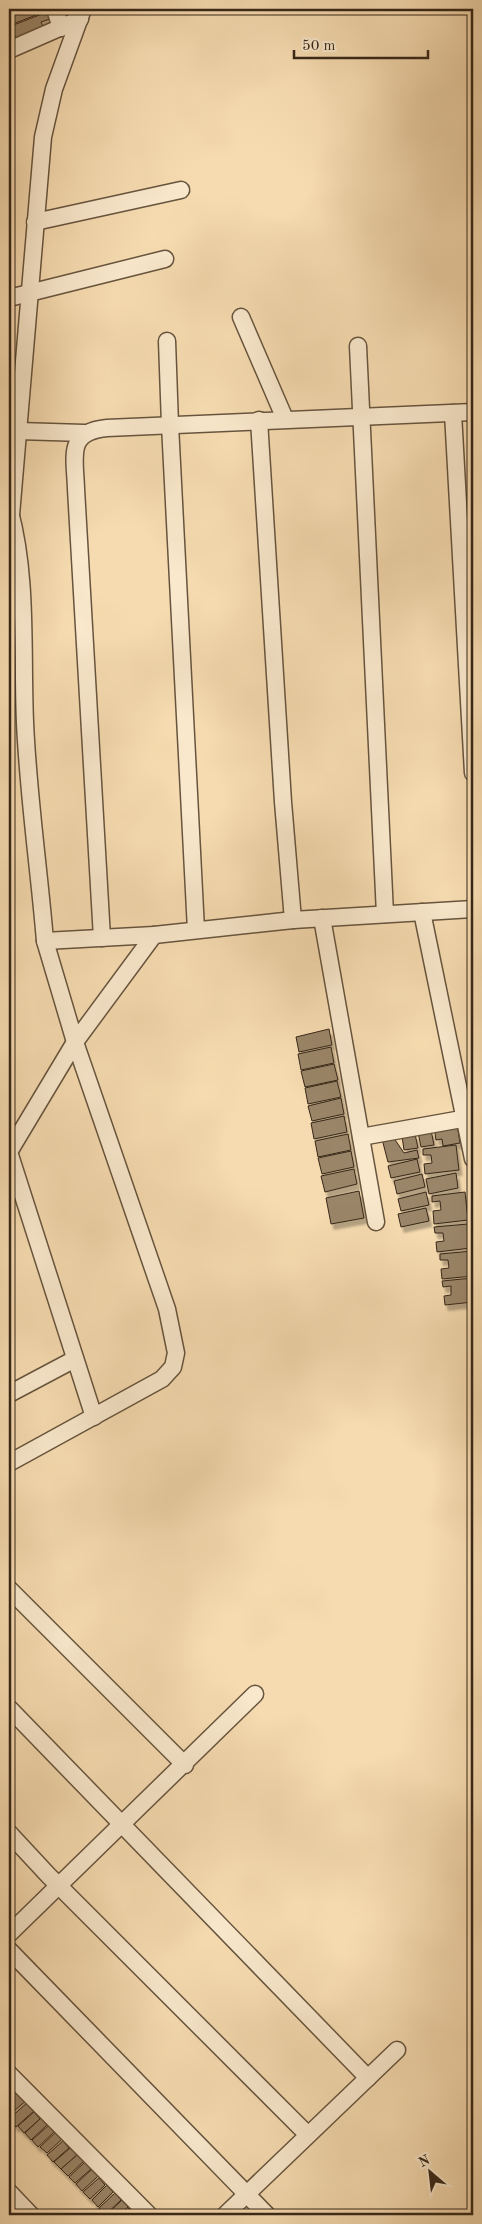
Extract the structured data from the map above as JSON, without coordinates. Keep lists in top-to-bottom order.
{
  "scale_bar": "50 m",
  "north": "top left"
}
